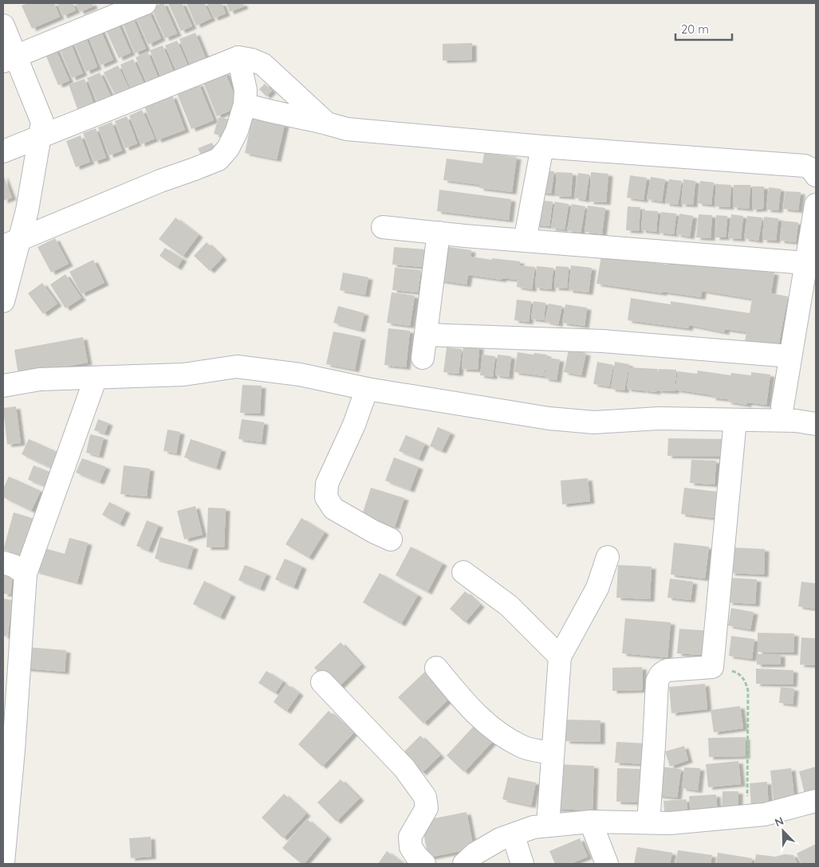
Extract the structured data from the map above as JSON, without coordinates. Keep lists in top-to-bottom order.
{
  "scale_bar": "20 m",
  "north": "top left"
}
